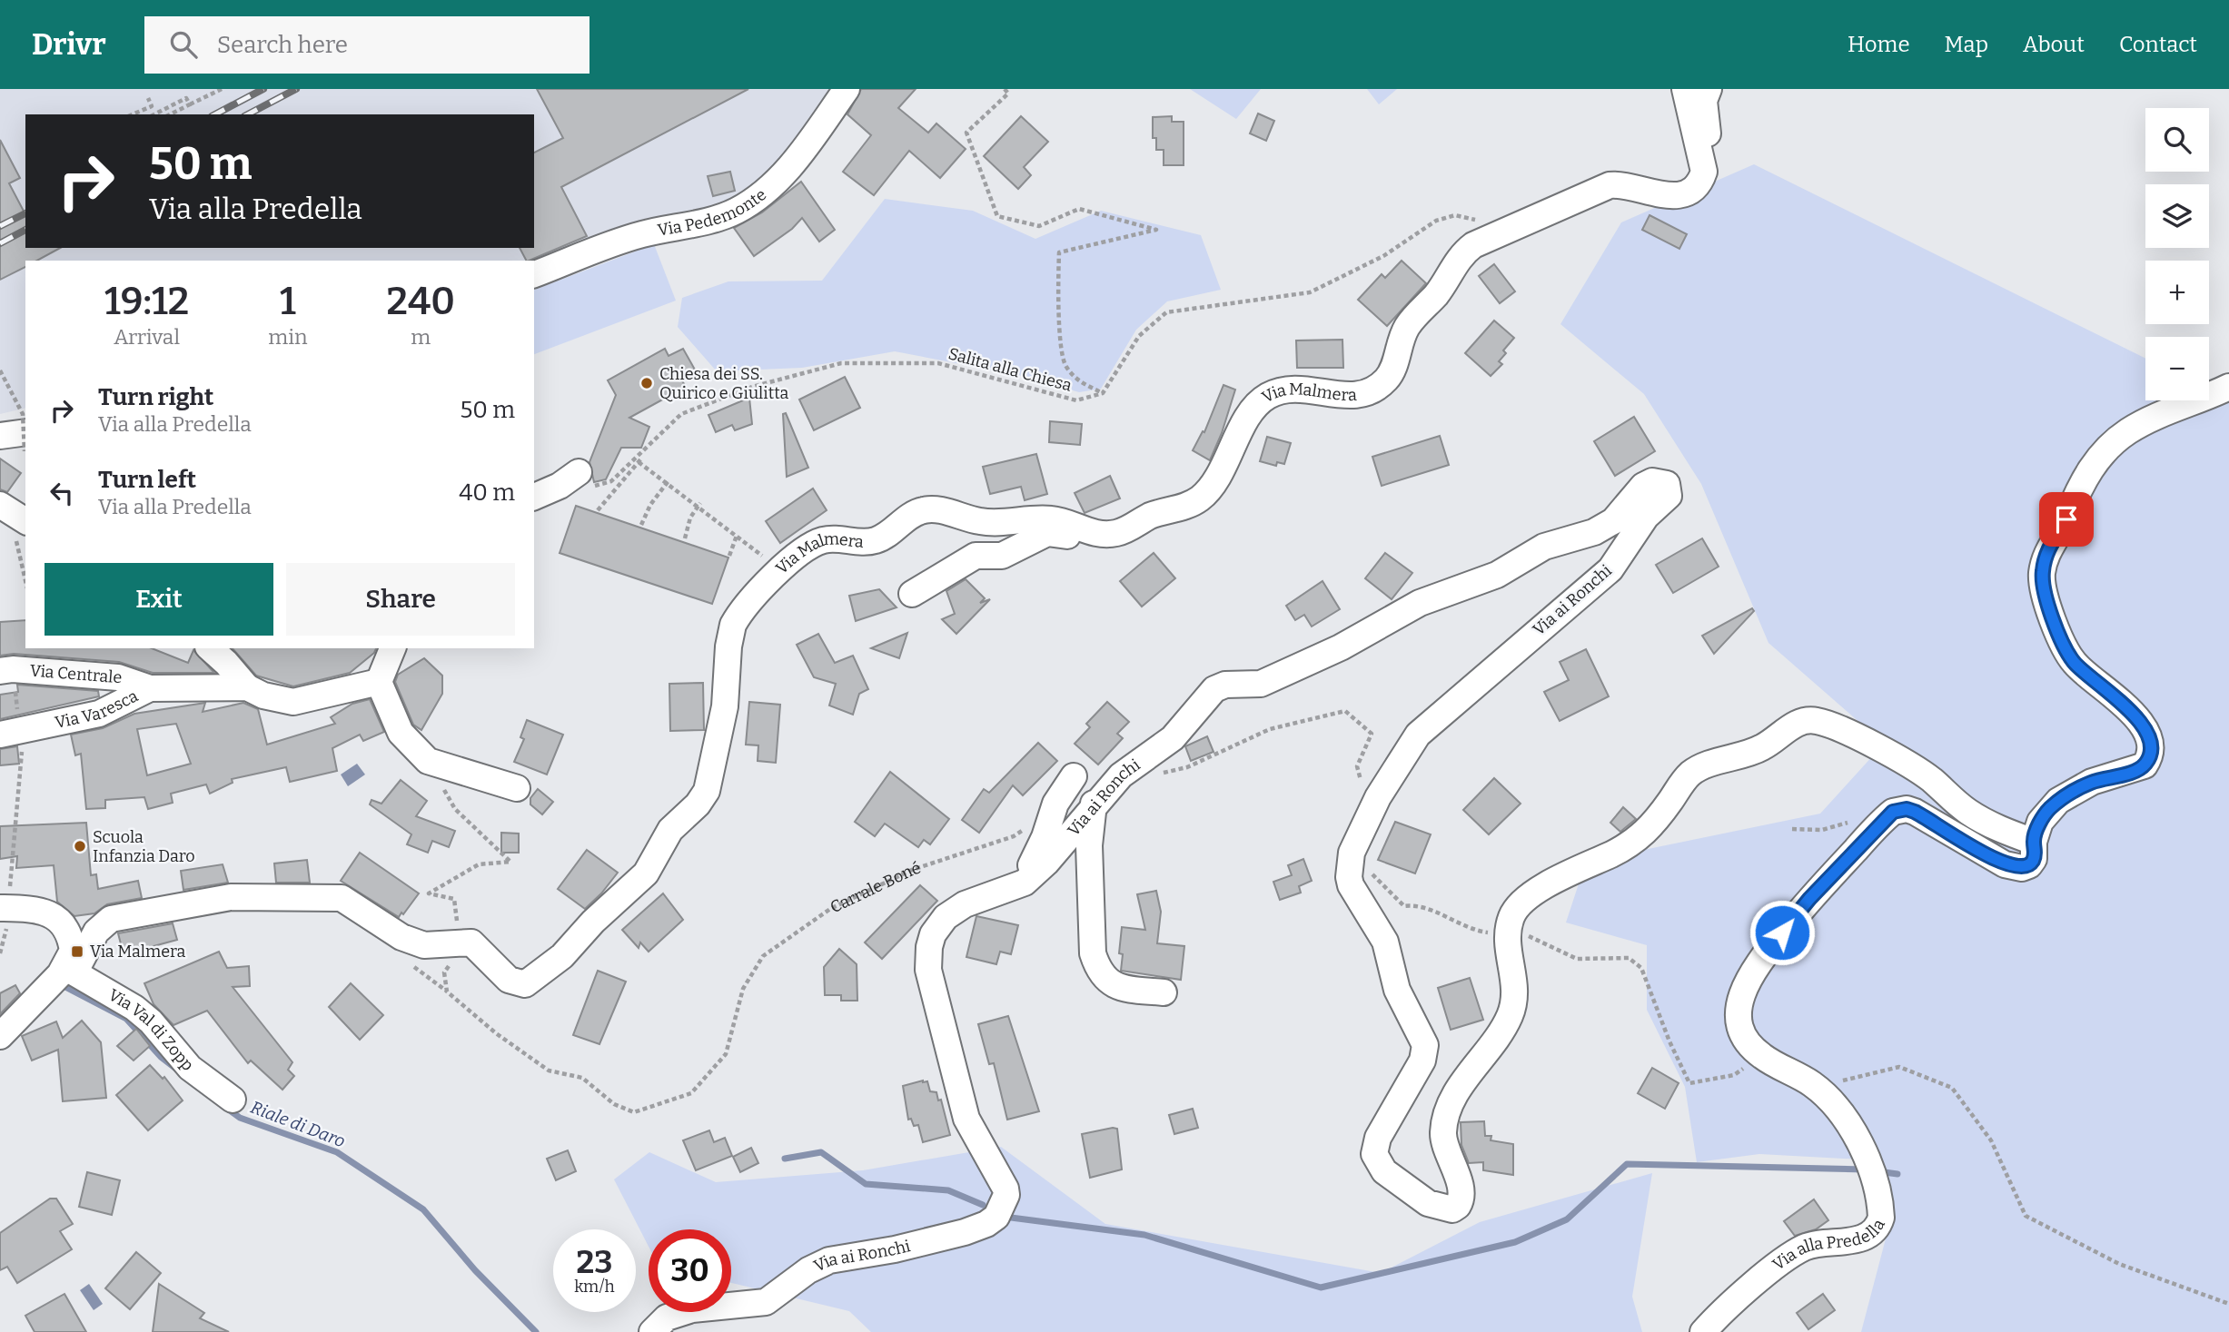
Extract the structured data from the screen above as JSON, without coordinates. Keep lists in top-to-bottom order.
{
  "streets": {
    "street": [
      "Via Pedemonte",
      "Via Malmera",
      "Via ai Ronchi",
      "Via Centrale",
      "Via Varesca",
      "Via Val di Zopp",
      "Via alla Predella"
    ],
    "path": ["Salita alla Chiesa", "Carrale Boné"]
  },
  "crossings": [
    ["Via Malmera", "Via Val di Zopp"],
    ["Via ai Ronchi", "Via alla Predella"],
    ["Via Centrale", "Via Varesca"]
  ],
  "water": ["Riale di Daro"],
  "places": {
    "other": ["Chiesa dei SS. Quirico e Giulitta", "Scuola Infanzia Daro"],
    "transit": ["Via Malmera"]
  },
  "page": {
    "header": "Drivr",
    "search": "Search here",
    "nav": [
      "Home",
      "Map",
      "About",
      "Contact"
    ],
    "map_buttons": ["+", "−"],
    "turn": ["50 m", "Via alla Predella"],
    "eta": [
      "19:12",
      "Arrival",
      "1",
      "min",
      "240",
      "m"
    ],
    "list": [
      {
        "name": "Turn right",
        "note": "Via alla Predella",
        "value": "50 m"
      },
      {
        "name": "Turn left",
        "note": "Via alla Predella",
        "value": "40 m"
      }
    ],
    "buttons": ["Exit", "Share"],
    "speed": "23 km/h",
    "limit": "30"
  }
}
